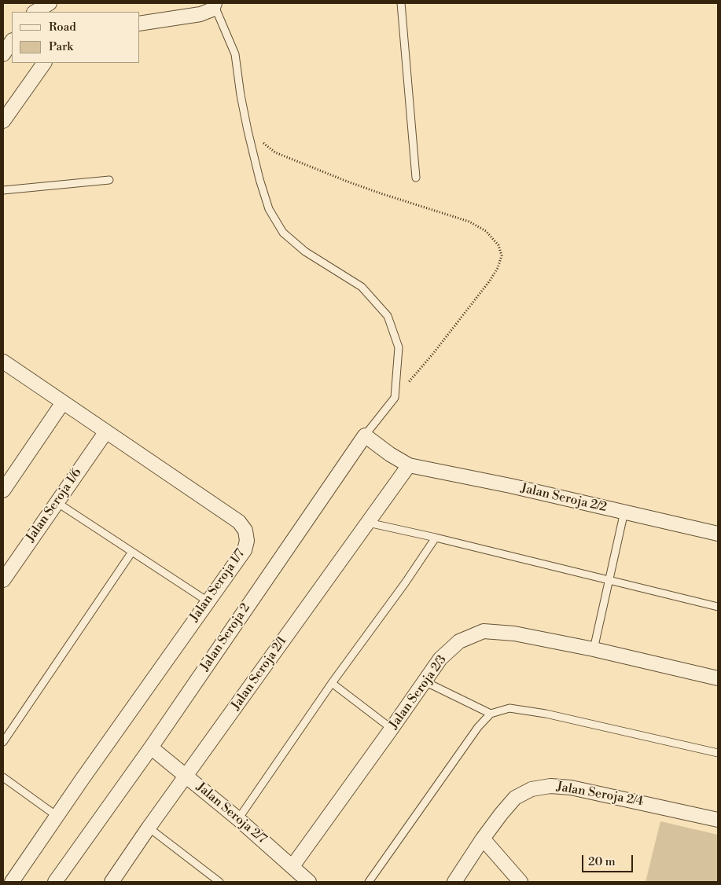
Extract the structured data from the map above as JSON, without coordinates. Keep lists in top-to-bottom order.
{
  "streets": {
    "street": [
      "Jalan Seroja 2/2",
      "Jalan Seroja 1/6",
      "Jalan Seroja 1/7",
      "Jalan Seroja 2",
      "Jalan Seroja 2/1",
      "Jalan Seroja 2/3",
      "Jalan Seroja 2/4",
      "Jalan Seroja 2/7"
    ]
  },
  "crossings": [
    ["Jalan Seroja 2/2", "Jalan Seroja 2/1"],
    ["Jalan Seroja 1/6", "Jalan Seroja 1/7"],
    ["Jalan Seroja 2", "Jalan Seroja 2/7"],
    ["Jalan Seroja 2/1", "Jalan Seroja 2/7"],
    ["Jalan Seroja 2/3", "Jalan Seroja 2/7"]
  ],
  "legend": ["Road", "Park"],
  "scale_bar": "20 m"
}
